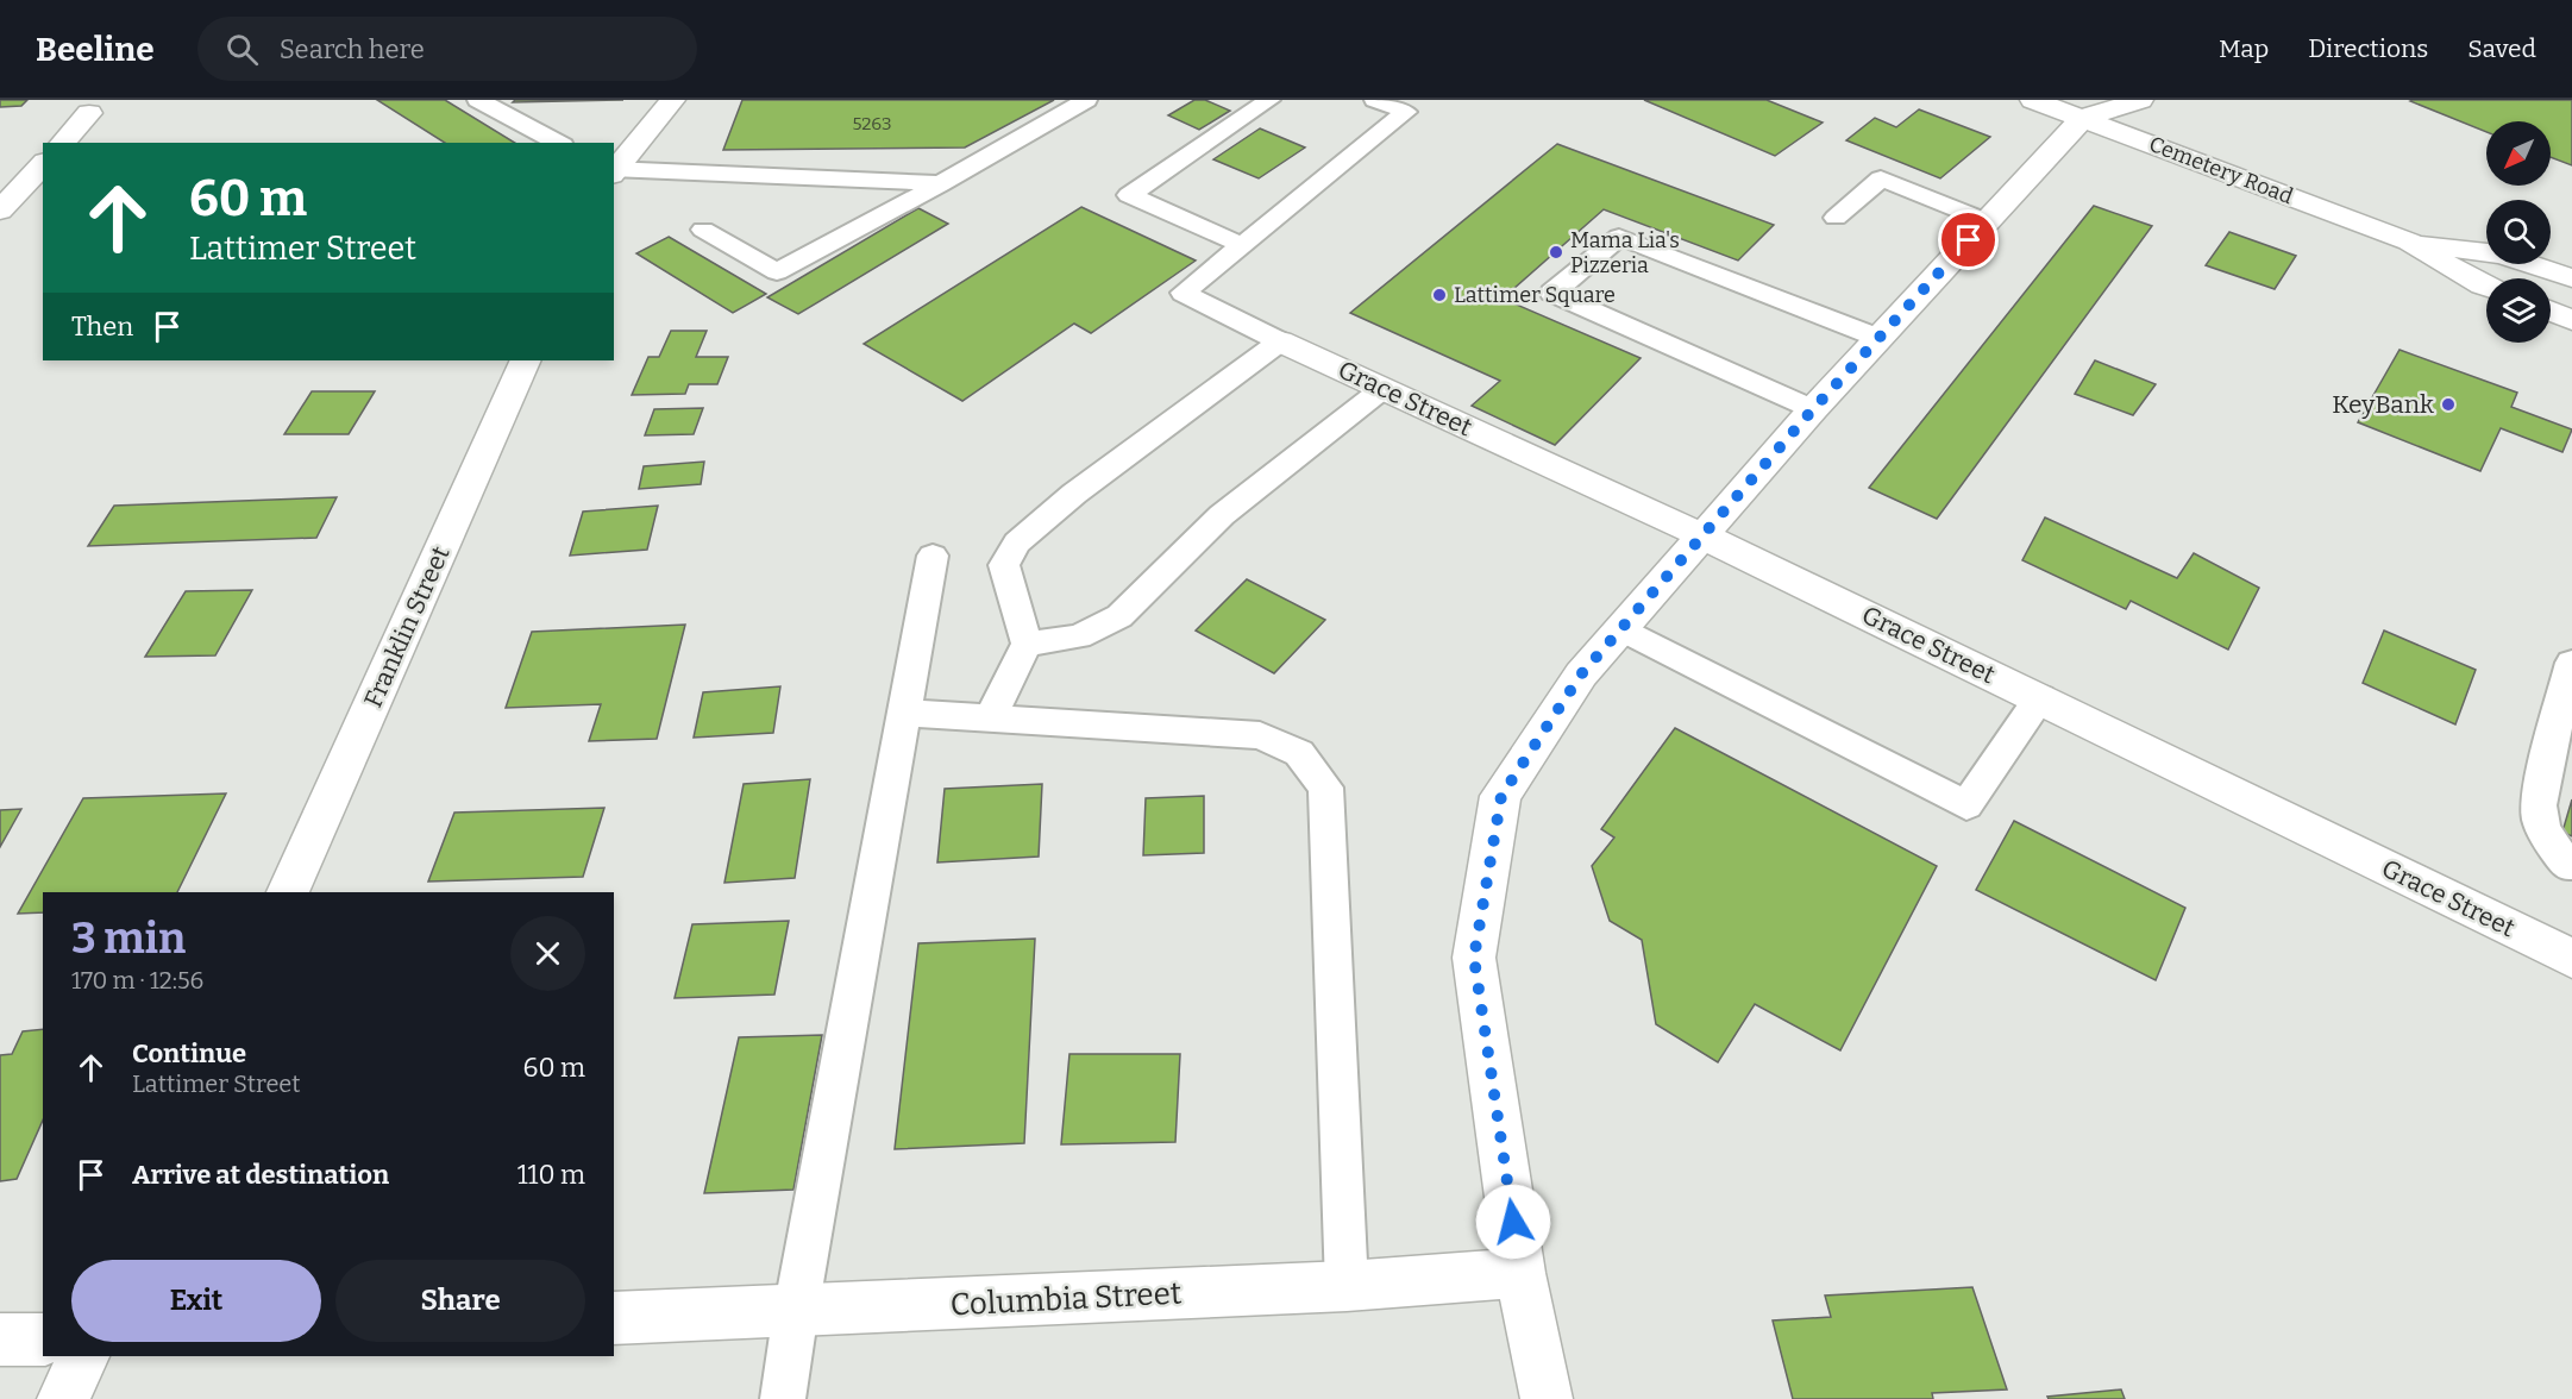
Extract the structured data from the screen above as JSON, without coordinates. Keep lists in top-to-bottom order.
{
  "streets": {
    "street": [
      "Cemetery Road",
      "Grace Street",
      "Franklin Street",
      "Columbia Street"
    ]
  },
  "places": ["Mama Lia's Pizzeria", "Lattimer Square", "KeyBank"],
  "house_numbers": ["5263"],
  "north": "bottom left",
  "page": {
    "header": "Beeline",
    "search": "Search here",
    "nav": ["Map", "Directions", "Saved"],
    "turn": ["60 m", "Lattimer Street"],
    "then": "Then",
    "heading": ["3 min", "170 m · 12:56"],
    "list": [
      {
        "name": "Continue",
        "note": "Lattimer Street",
        "value": "60 m"
      },
      {
        "name": "Arrive at destination",
        "value": "110 m"
      }
    ],
    "buttons": ["Exit", "Share"]
  }
}
